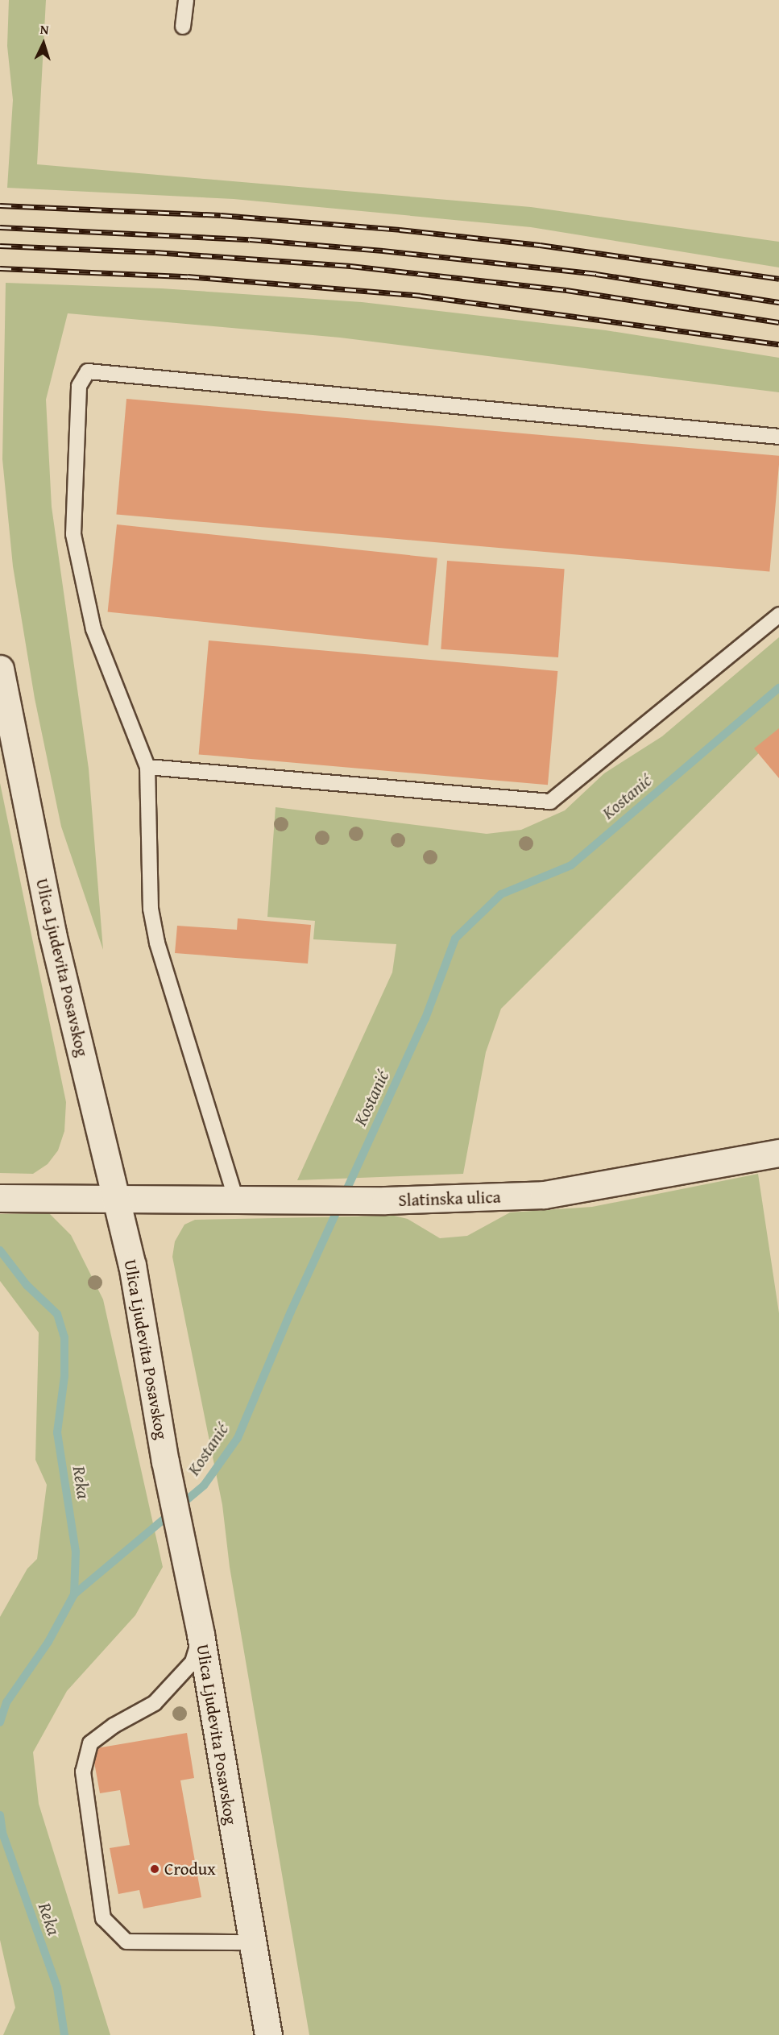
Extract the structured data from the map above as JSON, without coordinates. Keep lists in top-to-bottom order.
{
  "streets": {
    "main road": ["Ulica Ljudevita Posavskog", "Slatinska ulica"]
  },
  "crossings": [
    ["Ulica Ljudevita Posavskog", "Slatinska ulica"]
  ],
  "water": ["Kostanić", "Reka"],
  "places": ["Crodux"],
  "north": "top"
}
